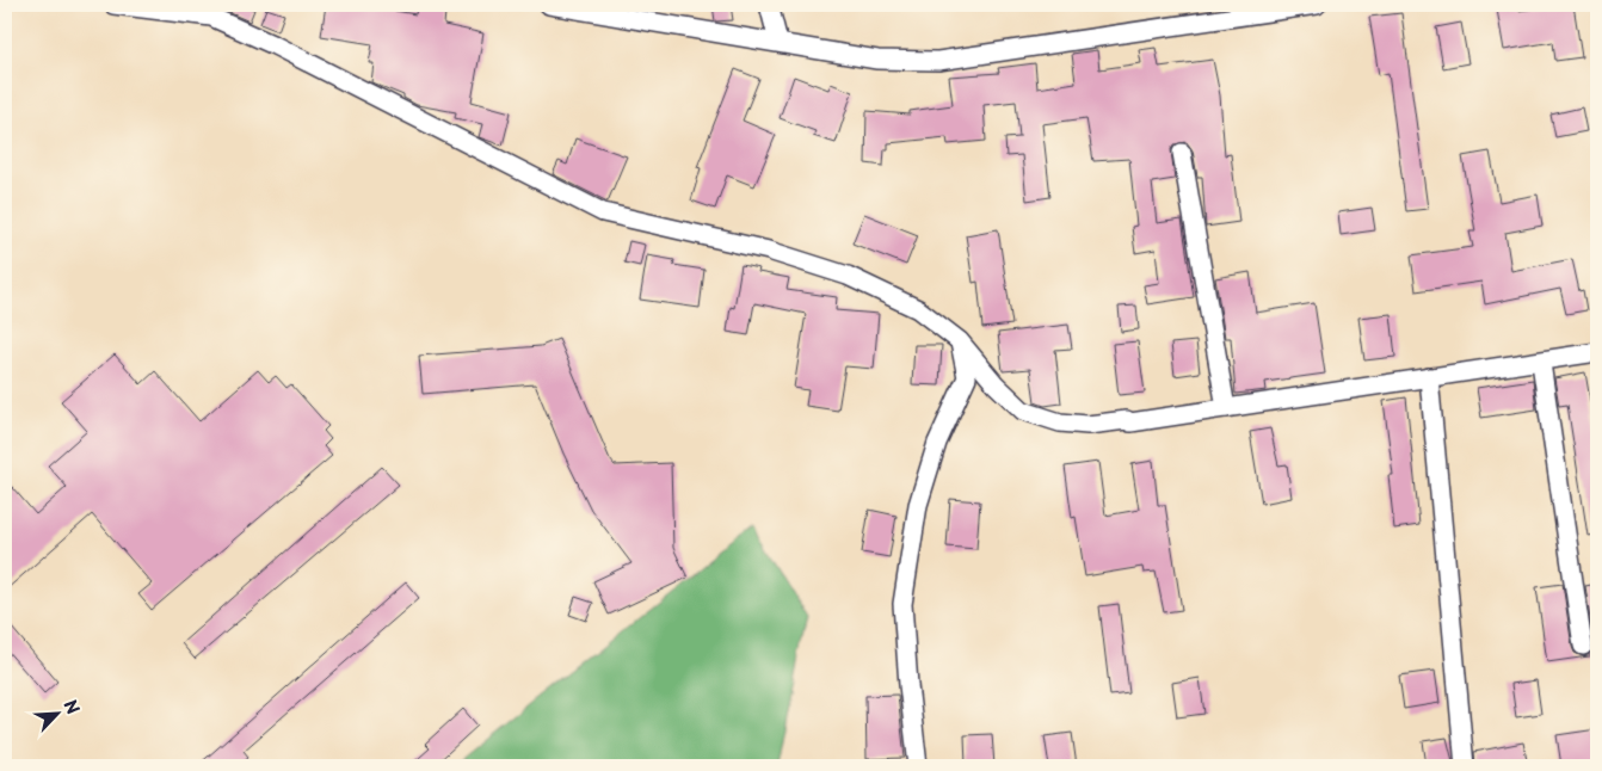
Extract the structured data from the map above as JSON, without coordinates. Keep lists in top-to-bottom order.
{
  "north": "top right"
}
